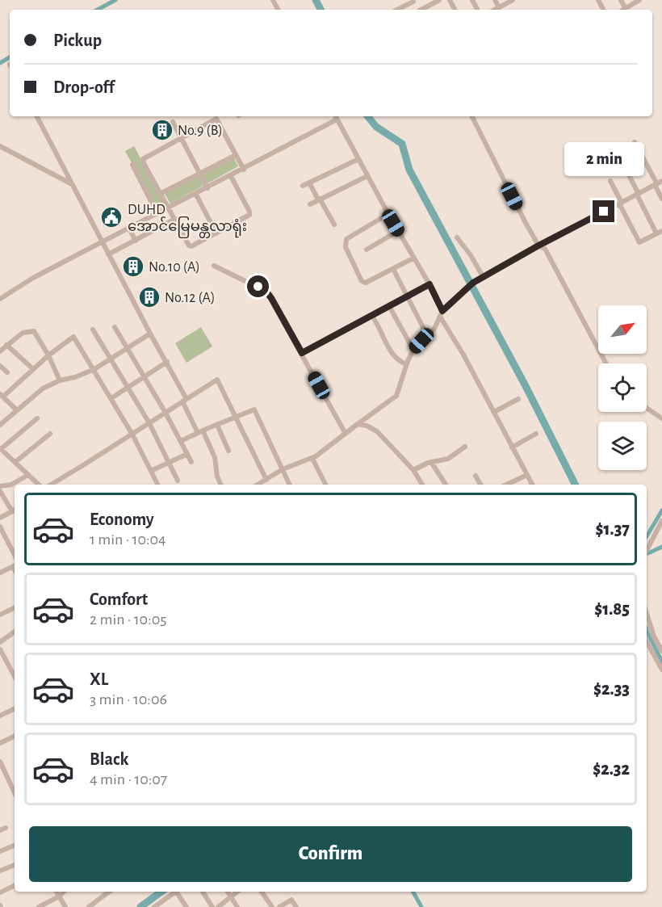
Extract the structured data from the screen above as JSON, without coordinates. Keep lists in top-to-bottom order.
{
  "places": {
    "building": ["No.9 (B)", "No.10 (A)", "No.12 (A)"],
    "public building": ["DUHD အောင်မြေမန္တလာရုံး"]
  },
  "north": "top right",
  "page": {
    "banner": ["Pickup", "Drop-off"],
    "bubble": "2 min",
    "list": [
      {
        "name": "Economy",
        "note": "1 min · 10:04",
        "value": "$1.37"
      },
      {
        "name": "Comfort",
        "note": "2 min · 10:05",
        "value": "$1.85"
      },
      {
        "name": "XL",
        "note": "3 min · 10:06",
        "value": "$2.33"
      },
      {
        "name": "Black",
        "note": "4 min · 10:07",
        "value": "$2.32"
      }
    ],
    "buttons": "Confirm"
  }
}
